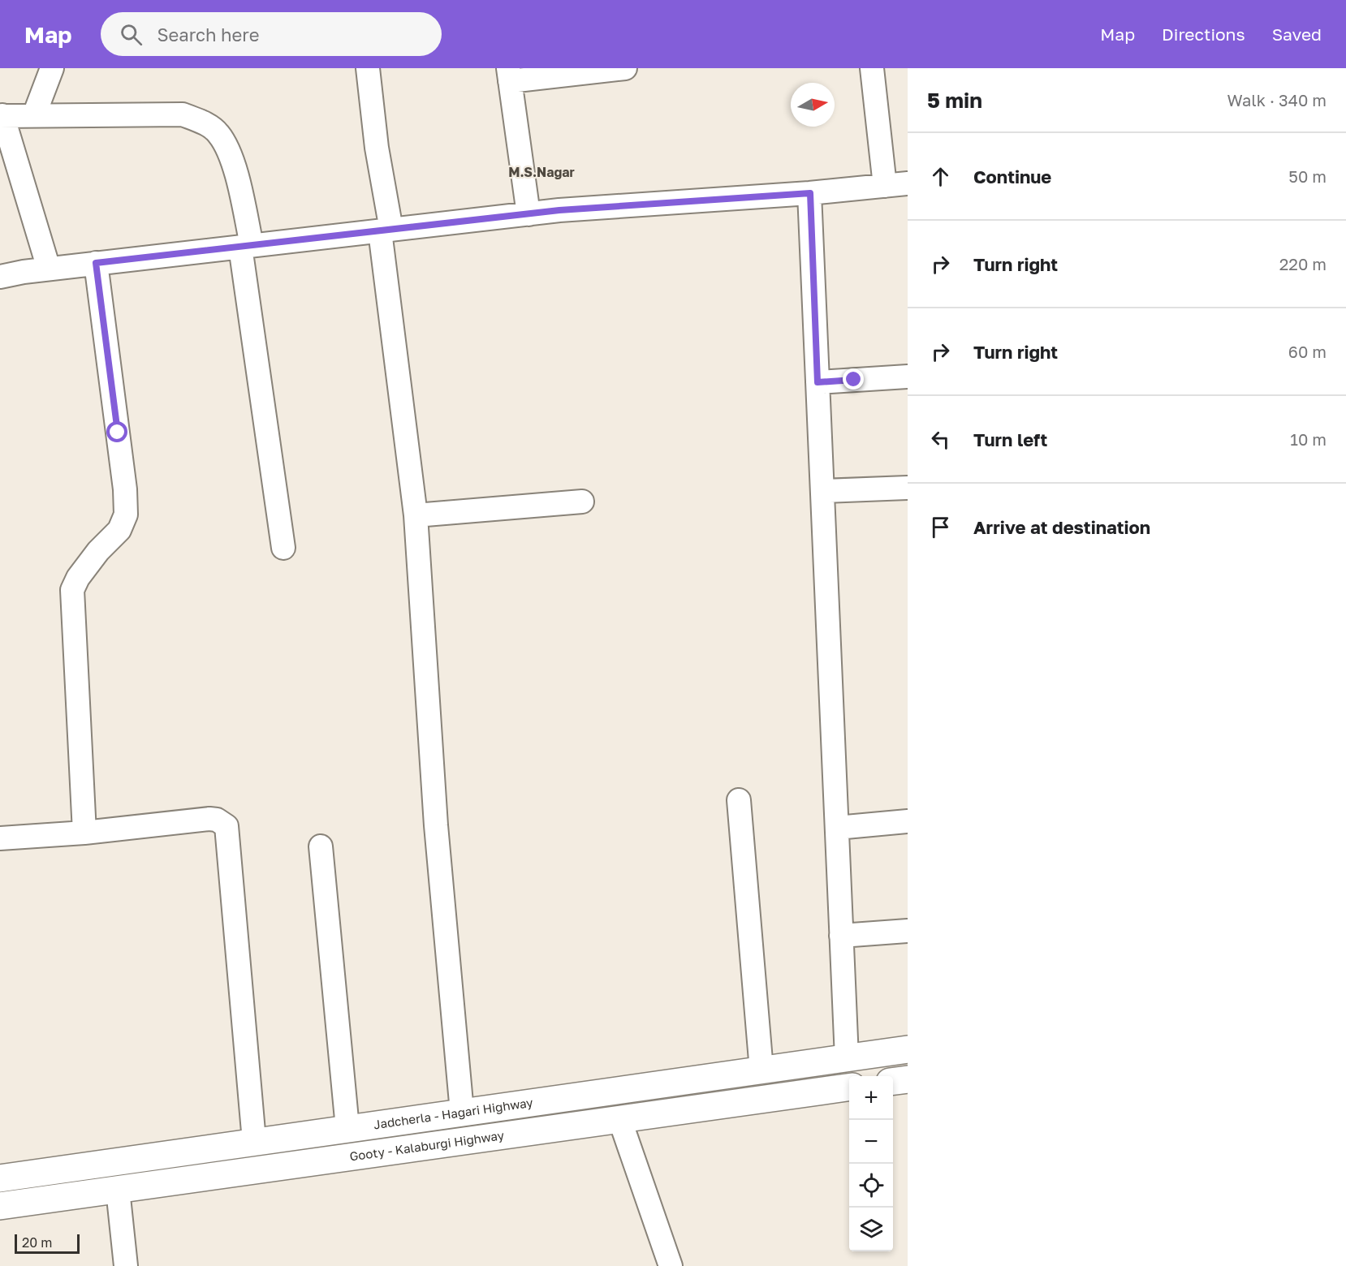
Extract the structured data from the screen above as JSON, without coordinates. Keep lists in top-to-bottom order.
{
  "streets": {
    "highway": ["Jadcherla - Hagari Highway", "Gooty - Kalaburgi Highway"]
  },
  "districts": ["M.S.Nagar"],
  "scale_bar": "20 m",
  "north": "right",
  "page": {
    "header": "Map",
    "search": "Search here",
    "nav": ["Map", "Directions", "Saved"],
    "heading": ["5 min", "Walk · 340 m"],
    "list": [
      ["Continue", "50 m"],
      ["Turn right", "220 m"],
      ["Turn right", "60 m"],
      ["Turn left", "10 m"],
      "Arrive at destination"
    ],
    "map_buttons": ["+", "−"],
    "scale": "20 m"
  }
}
